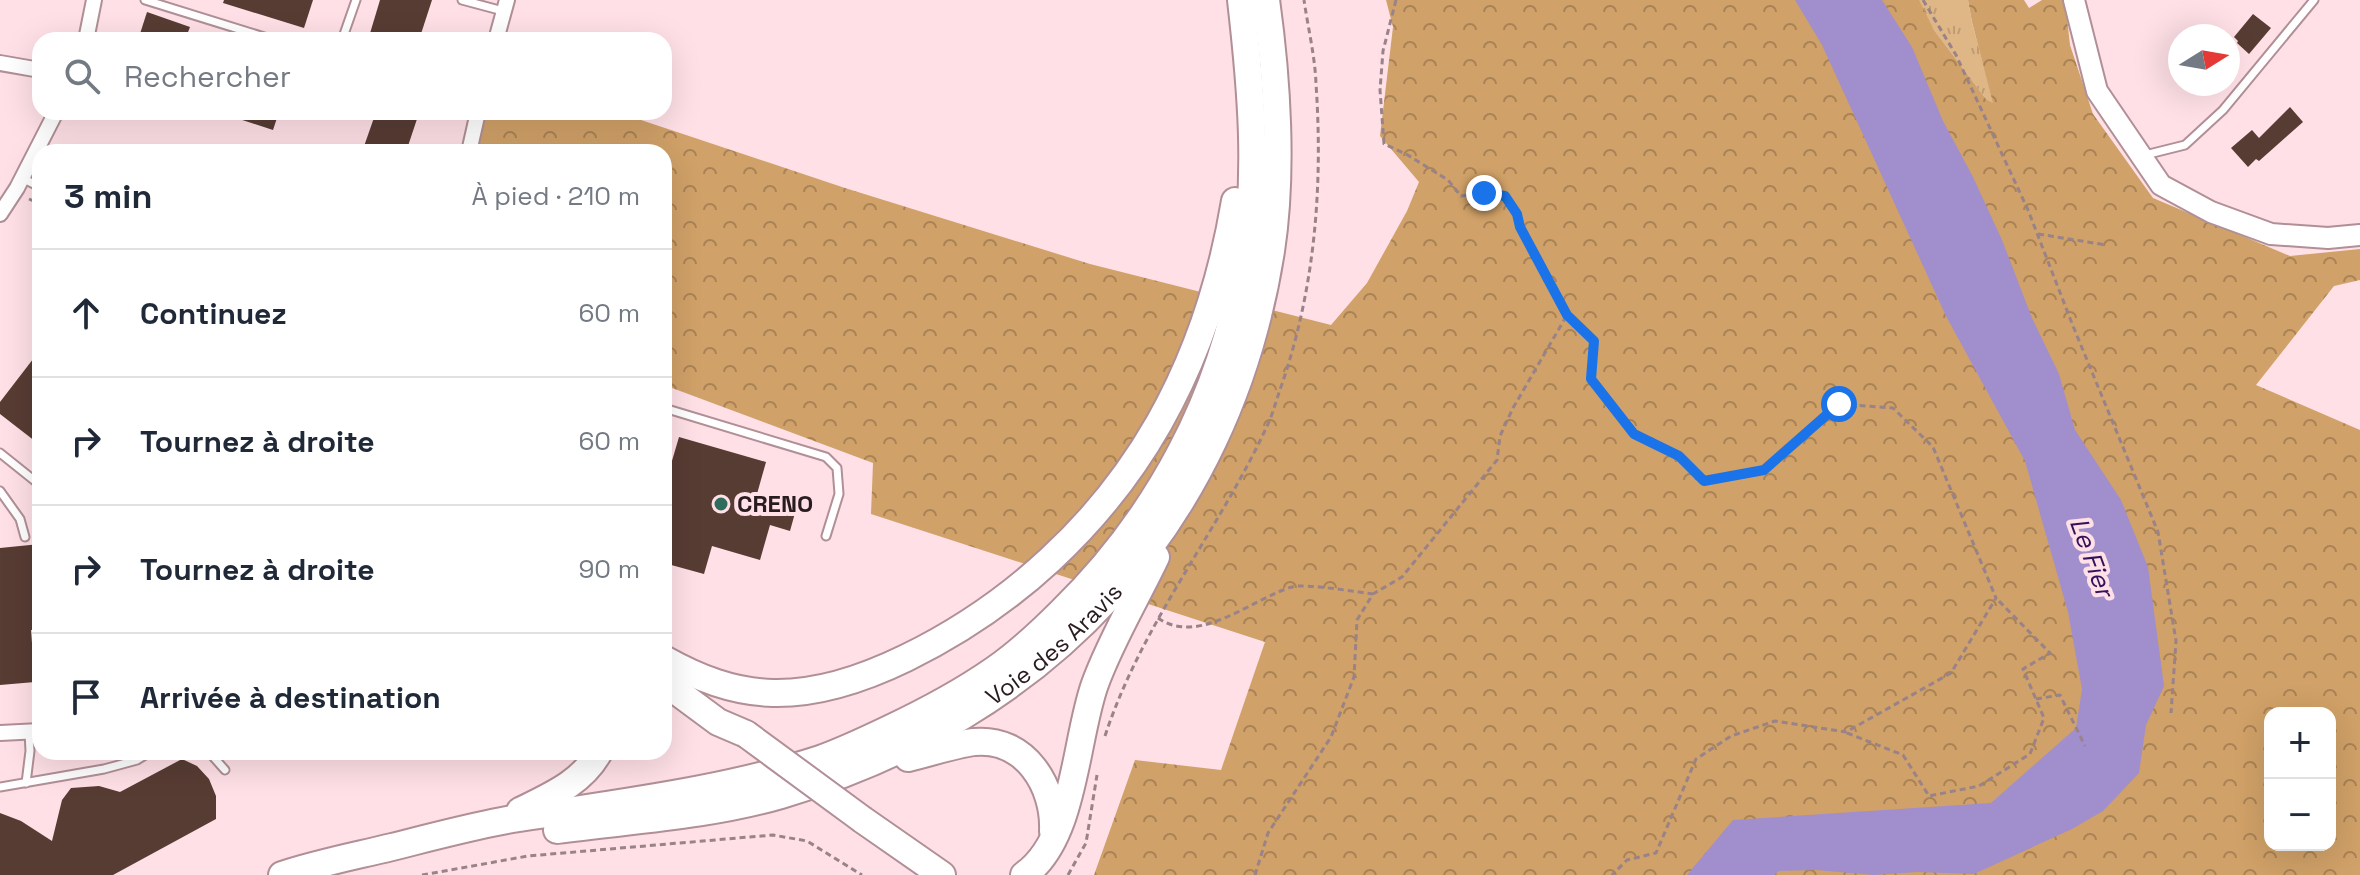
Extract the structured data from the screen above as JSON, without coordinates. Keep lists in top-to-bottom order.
{
  "streets": {
    "highway": ["Voie des Aravis"]
  },
  "water": ["Le Fier"],
  "places": ["CRENO"],
  "north": "right",
  "page": {
    "search": "Rechercher",
    "heading": ["3 min", "À pied · 210 m"],
    "list": [
      ["Continuez", "60 m"],
      ["Tournez à droite", "60 m"],
      ["Tournez à droite", "90 m"],
      "Arrivée à destination"
    ],
    "map_buttons": ["+", "−"]
  }
}
